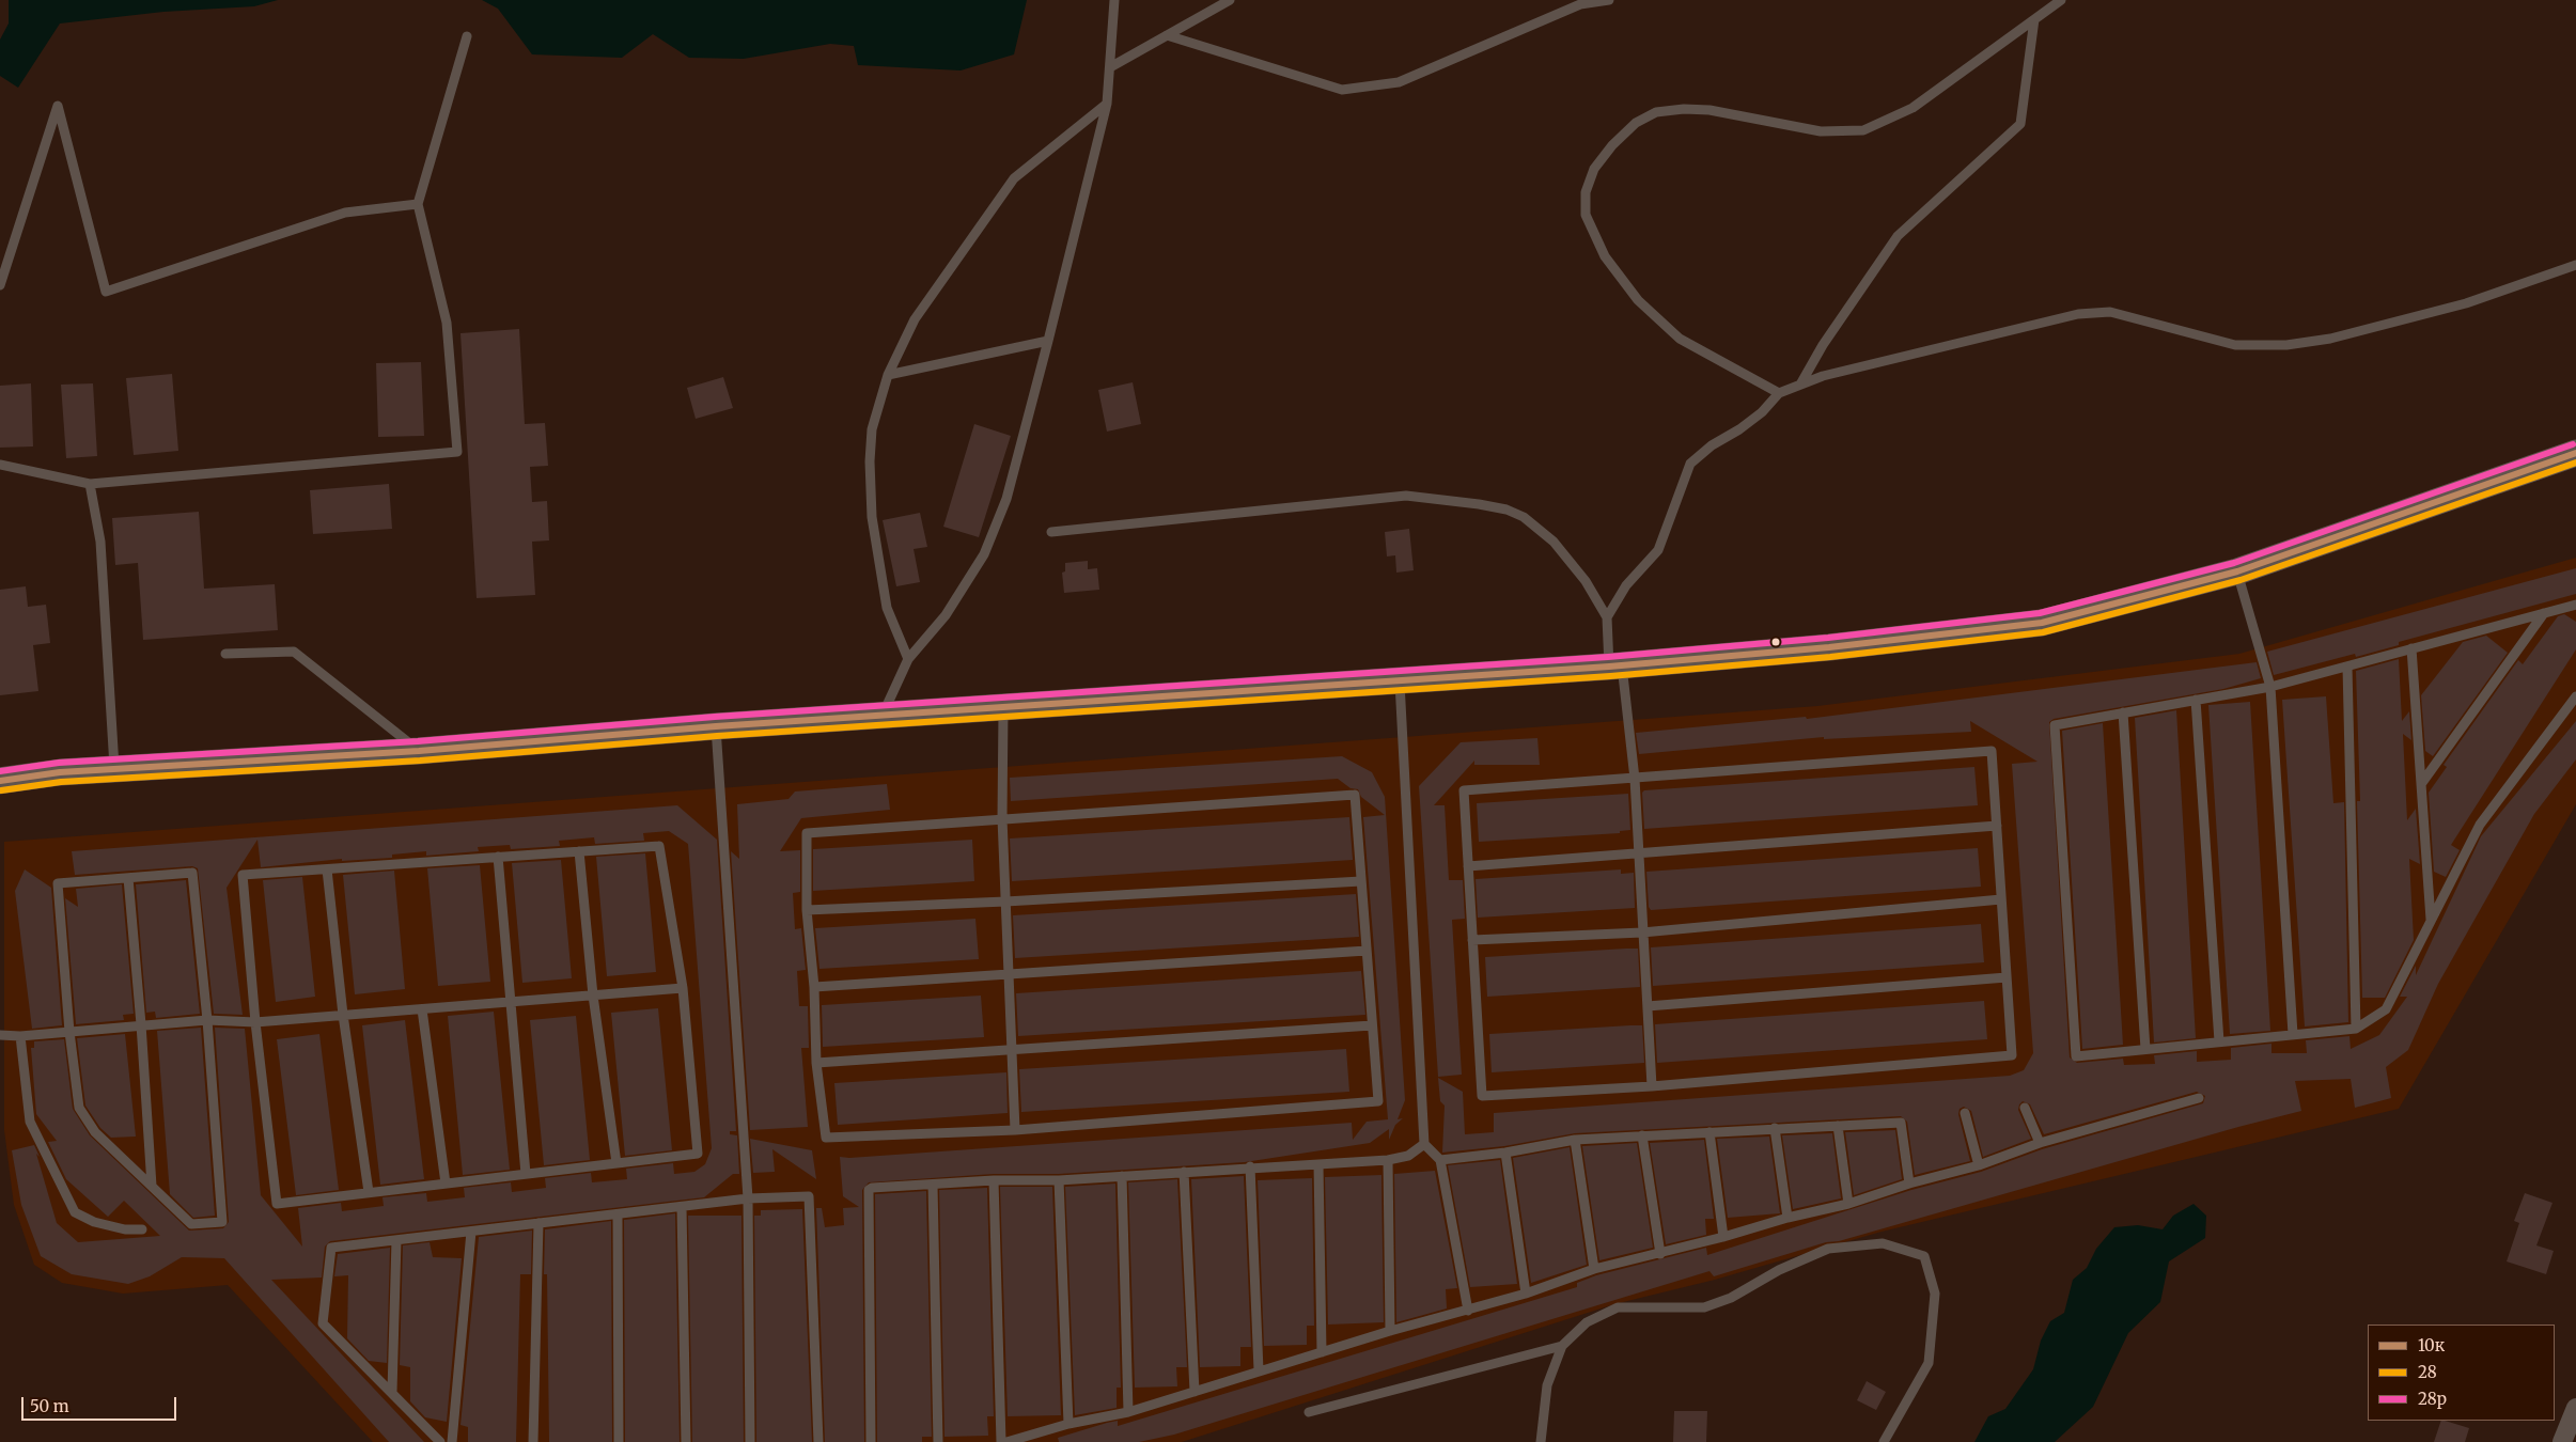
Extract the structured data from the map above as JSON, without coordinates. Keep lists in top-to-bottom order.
{
  "lines": ["transit line 28р", "transit line 10к", "transit line 28"],
  "legend": ["10к", "28", "28р"],
  "scale_bar": "50 m"
}
